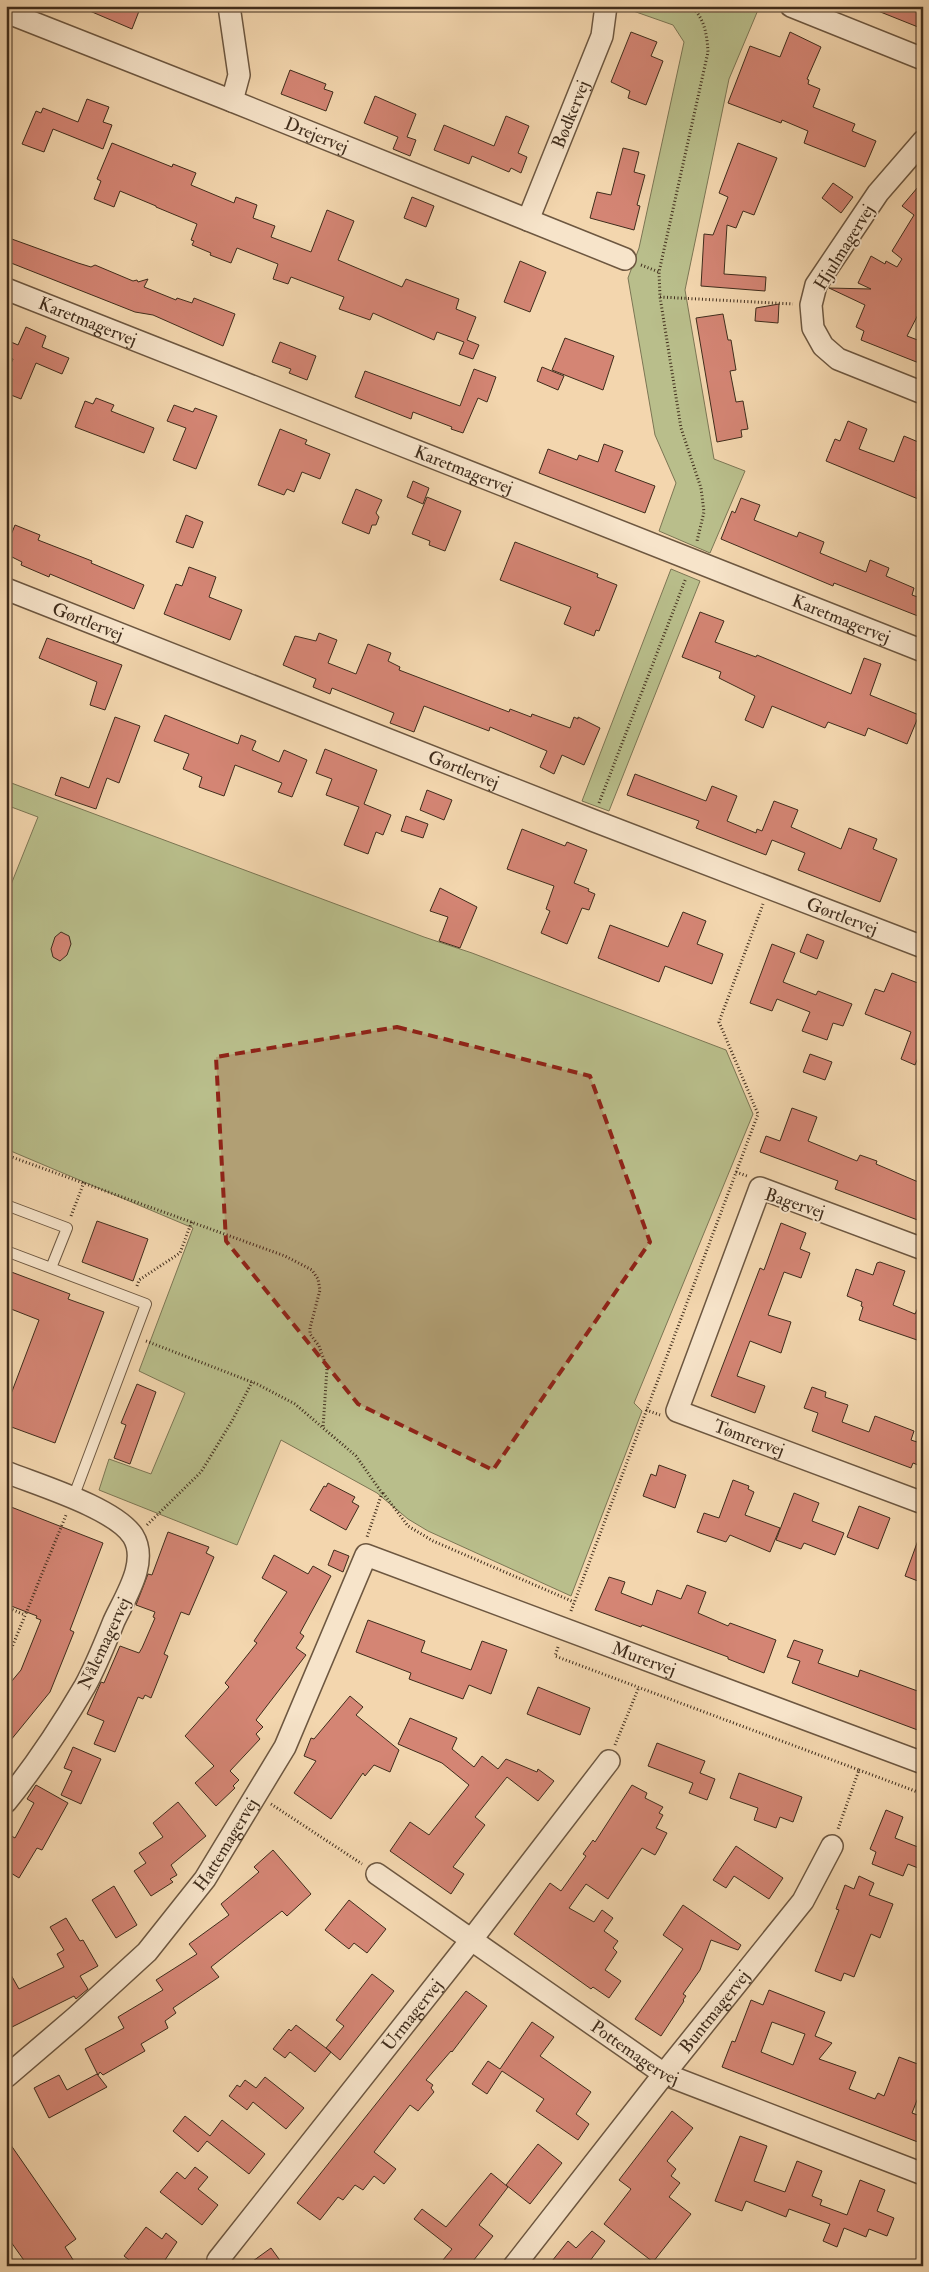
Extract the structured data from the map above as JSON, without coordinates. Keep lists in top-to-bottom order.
{
  "streets": {
    "street": [
      "Bødkervej",
      "Drejervej",
      "Hjulmagervej",
      "Karetmagervej",
      "Gørtlervej",
      "Bagervej",
      "Tømrervej",
      "Nålemagervej",
      "Murervej",
      "Hattemagervej",
      "Buntmagervej",
      "Urmagervej",
      "Pottemagervej"
    ]
  },
  "crossings": [
    ["Bødkervej", "Drejervej"],
    ["Bagervej", "Tømrervej"],
    ["Murervej", "Hattemagervej"],
    ["Buntmagervej", "Pottemagervej"],
    ["Urmagervej", "Pottemagervej"]
  ]
}
